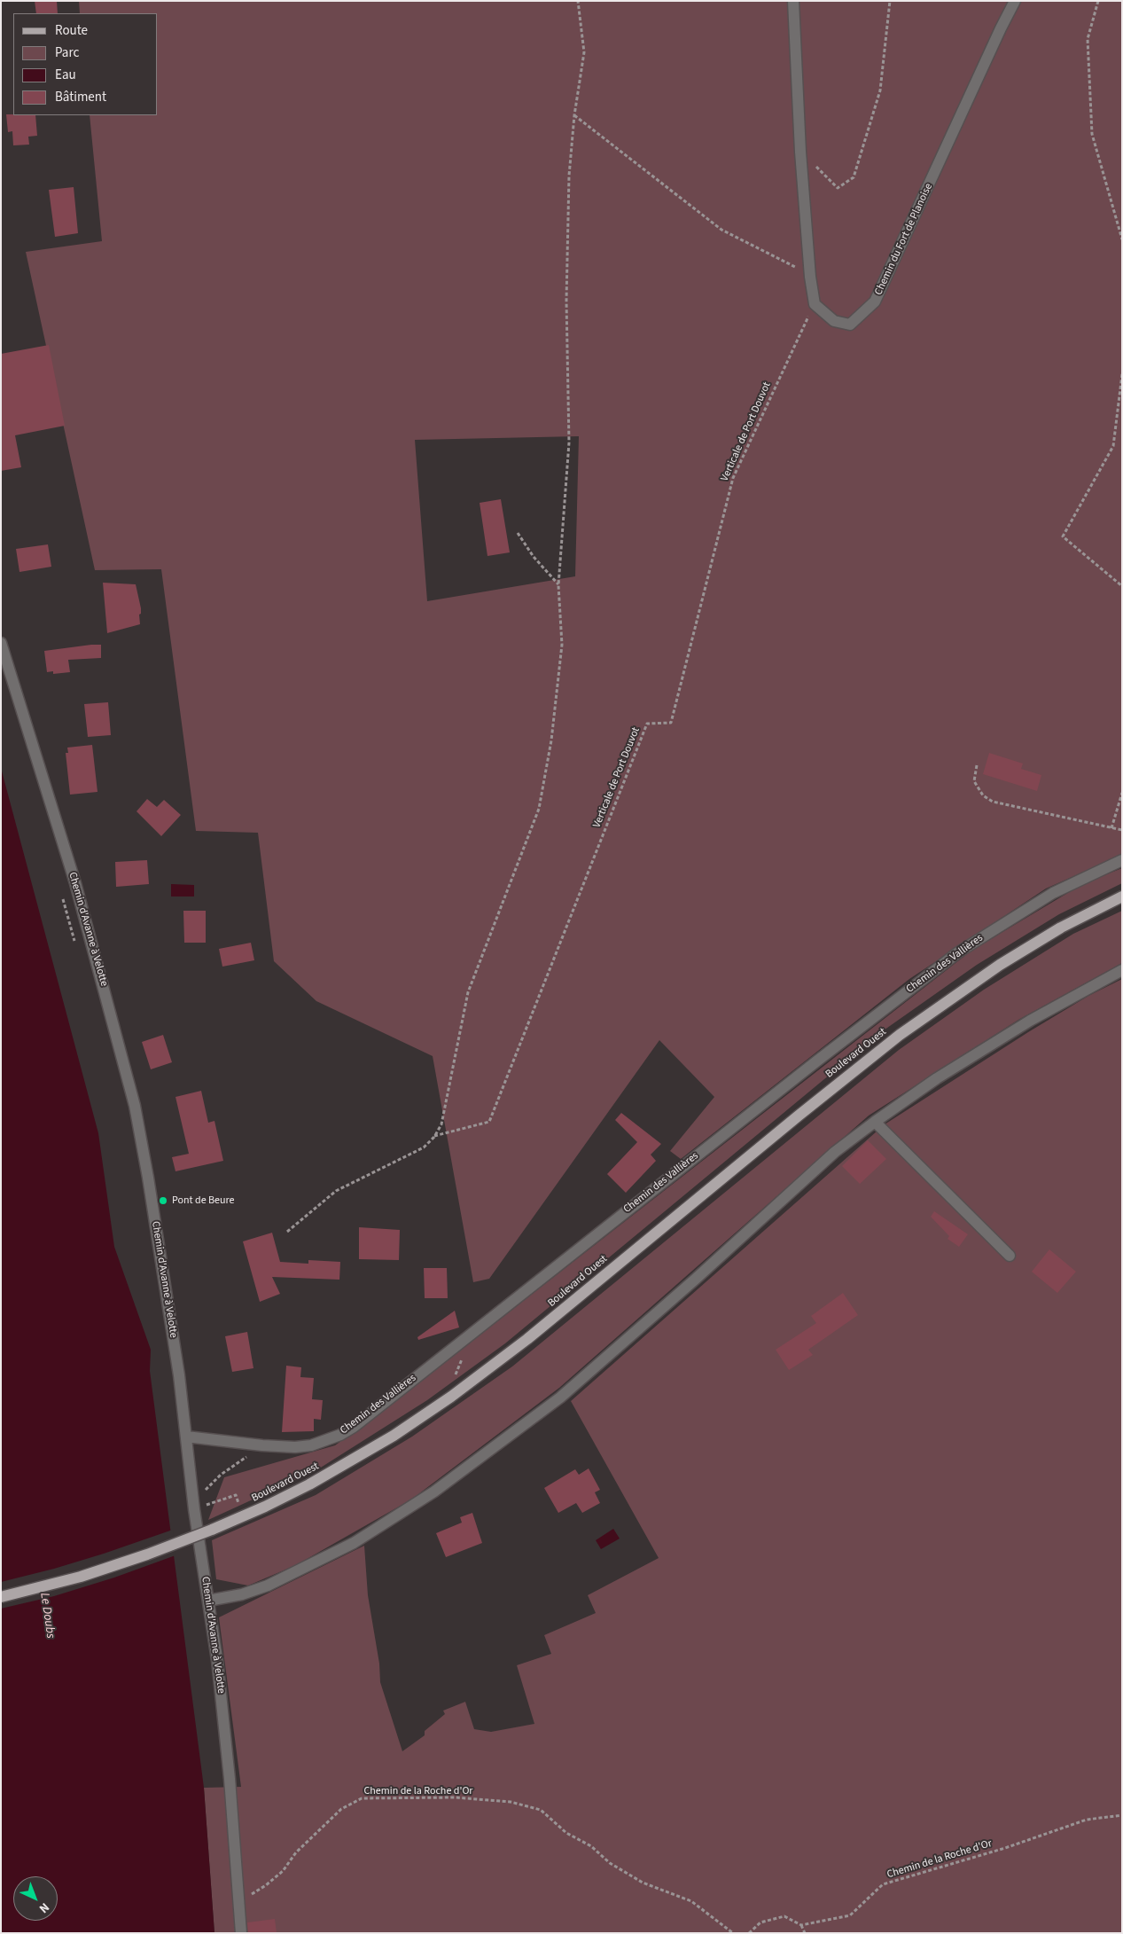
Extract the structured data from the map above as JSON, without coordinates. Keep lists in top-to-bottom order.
{
  "streets": {
    "main road": ["Boulevard Ouest"],
    "street": ["Chemin du Fort de Planoise", "Chemin d'Avanne à Velotte", "Chemin des Vallières"],
    "path": ["Verticale de Port Douvot", "Chemin de la Roche d'Or"]
  },
  "crossings": [
    ["Chemin du Fort de Planoise", "Verticale de Port Douvot"],
    ["Chemin d'Avanne à Velotte", "Chemin des Vallières"],
    ["Chemin d'Avanne à Velotte", "Chemin de la Roche d'Or"]
  ],
  "water": ["Le Doubs"],
  "places": ["Pont de Beure"],
  "legend": [
    "Route",
    "Parc",
    "Eau",
    "Bâtiment"
  ],
  "north": "bottom right"
}
